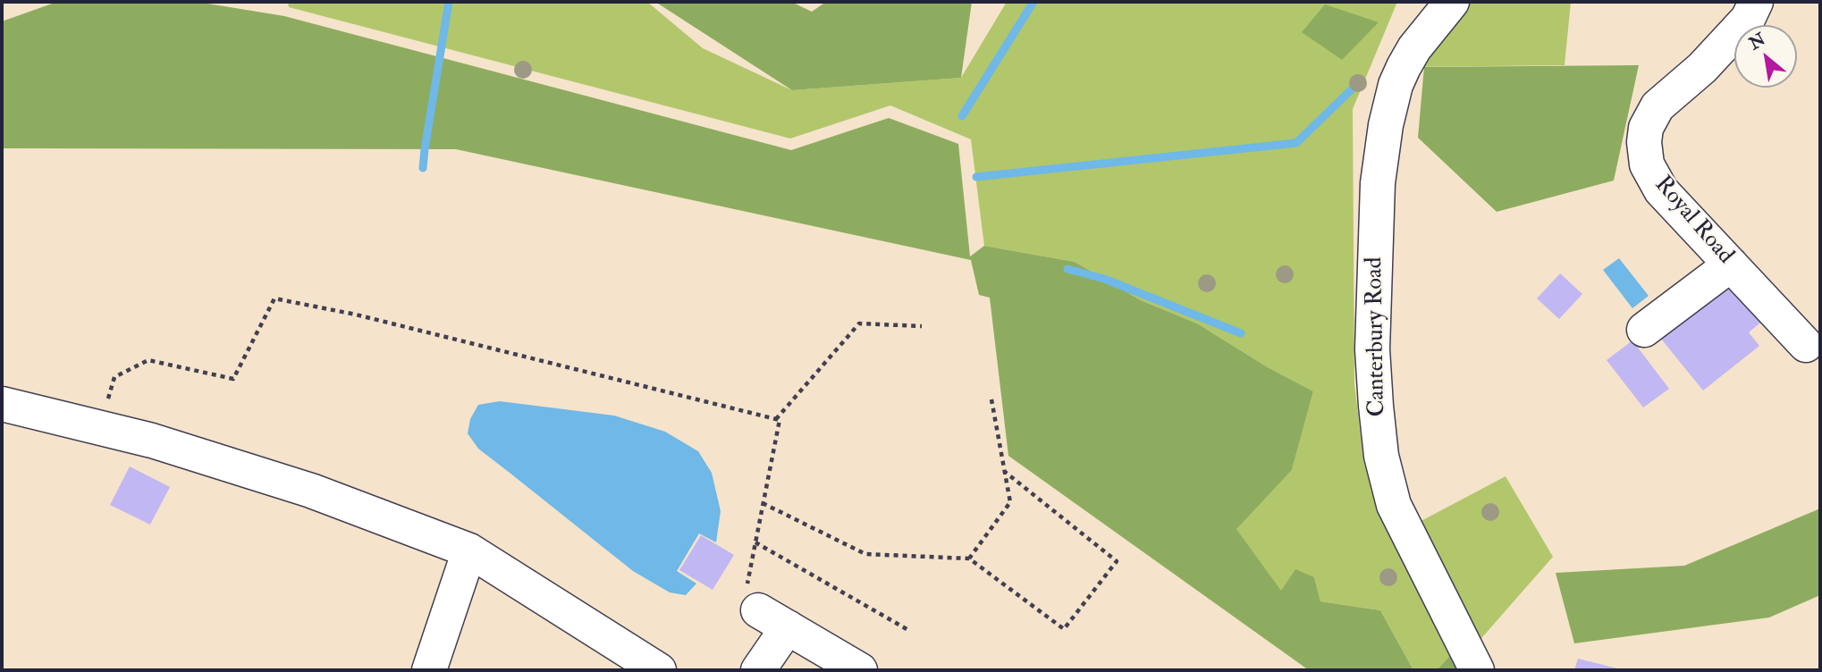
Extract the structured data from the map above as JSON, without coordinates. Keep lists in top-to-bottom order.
{
  "streets": {
    "street": ["Royal Road", "Canterbury Road"]
  },
  "north": "top left"
}
